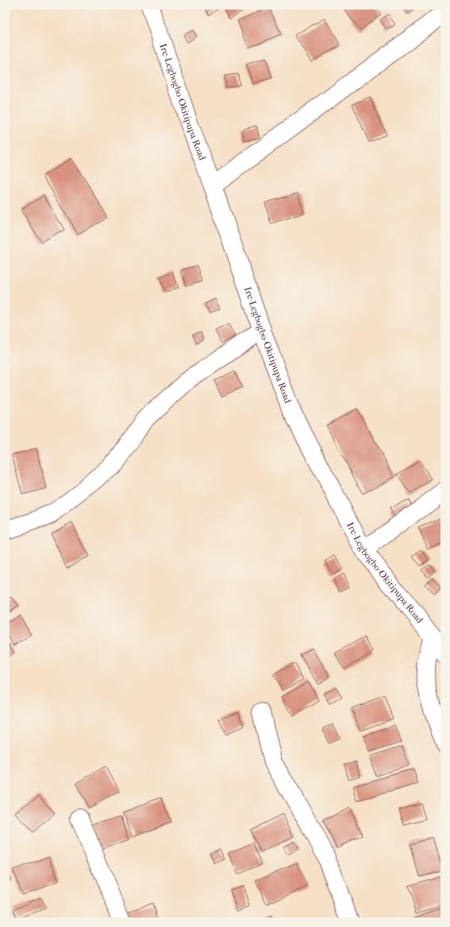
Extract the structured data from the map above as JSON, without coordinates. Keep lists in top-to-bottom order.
{
  "streets": {
    "street": ["Ire-Legbogbo-Okitipupa Road"]
  }
}
